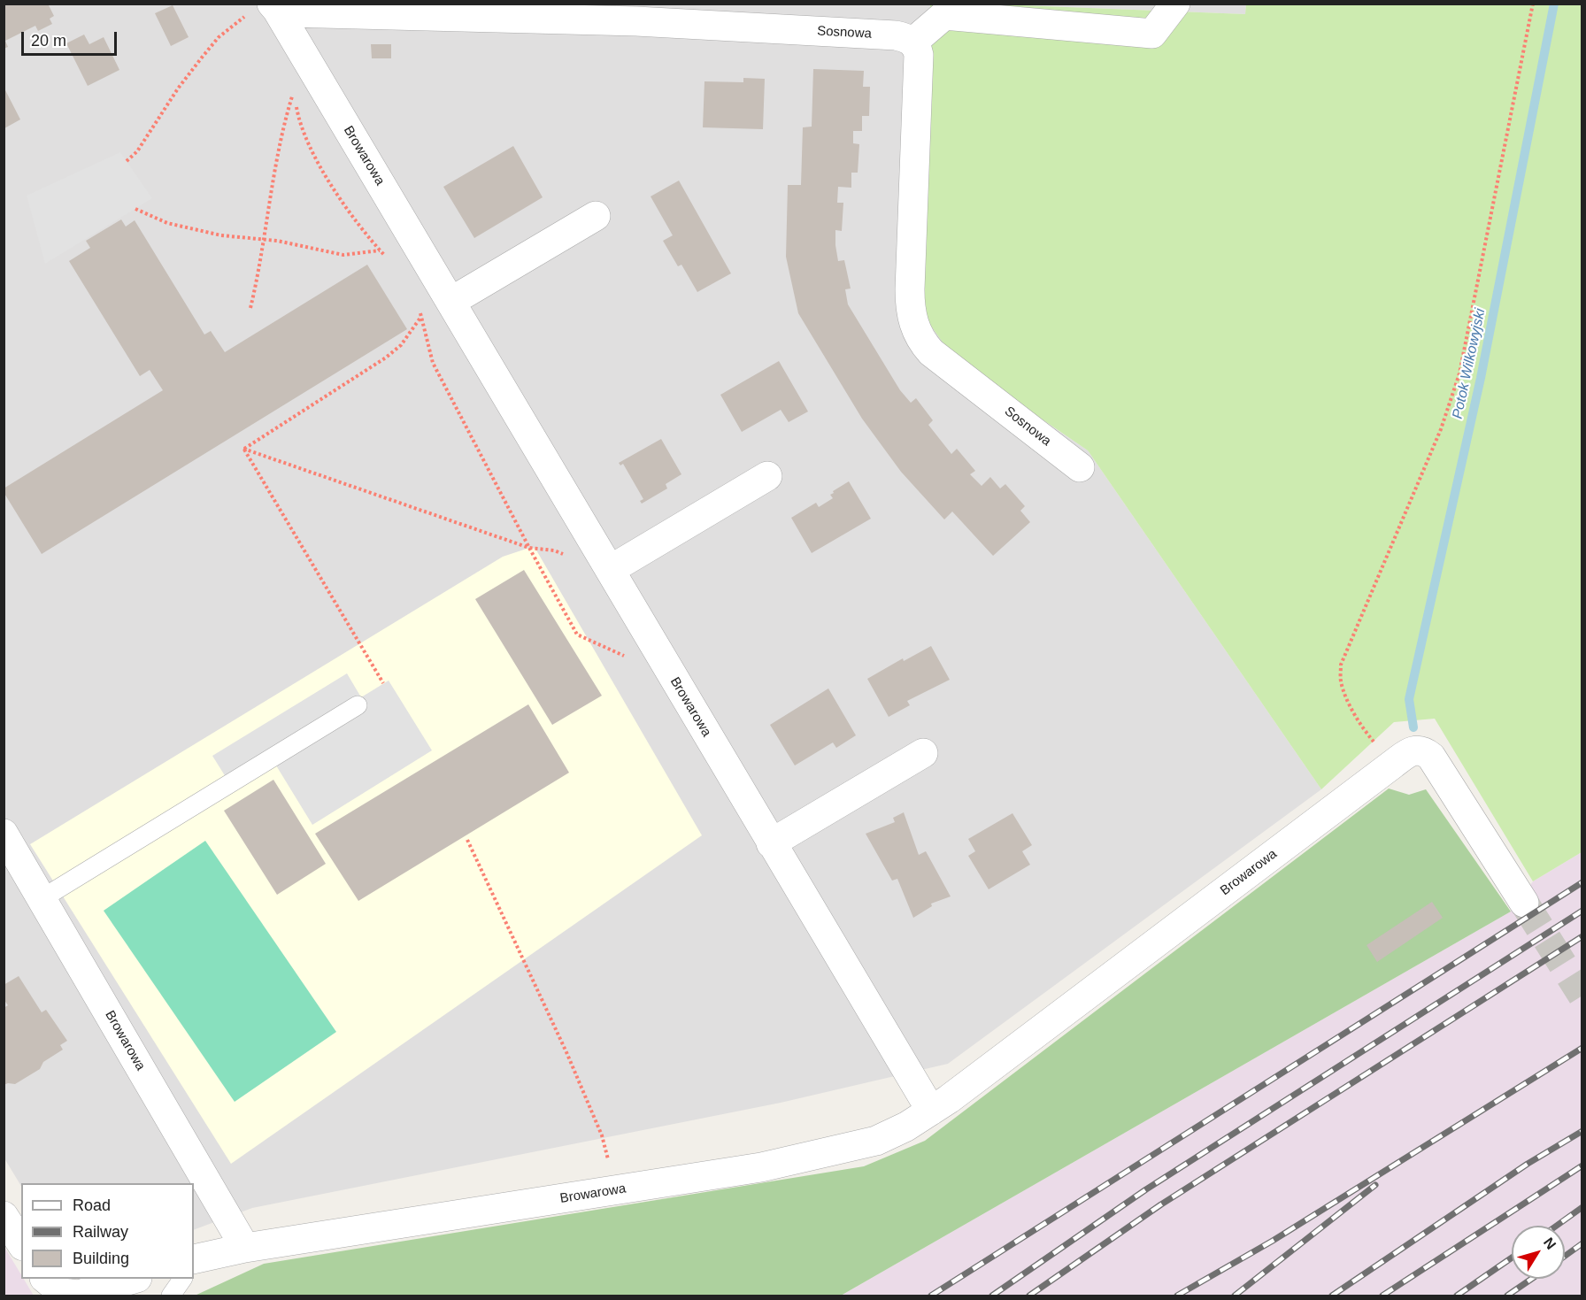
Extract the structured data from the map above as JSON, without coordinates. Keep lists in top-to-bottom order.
{
  "streets": {
    "street": ["Sosnowa", "Browarowa"]
  },
  "crossings": [
    ["Sosnowa", "Browarowa"]
  ],
  "water": ["Potok Wilkowyjski"],
  "legend": ["Road", "Railway", "Building"],
  "scale_bar": "20 m",
  "north": "top right"
}
